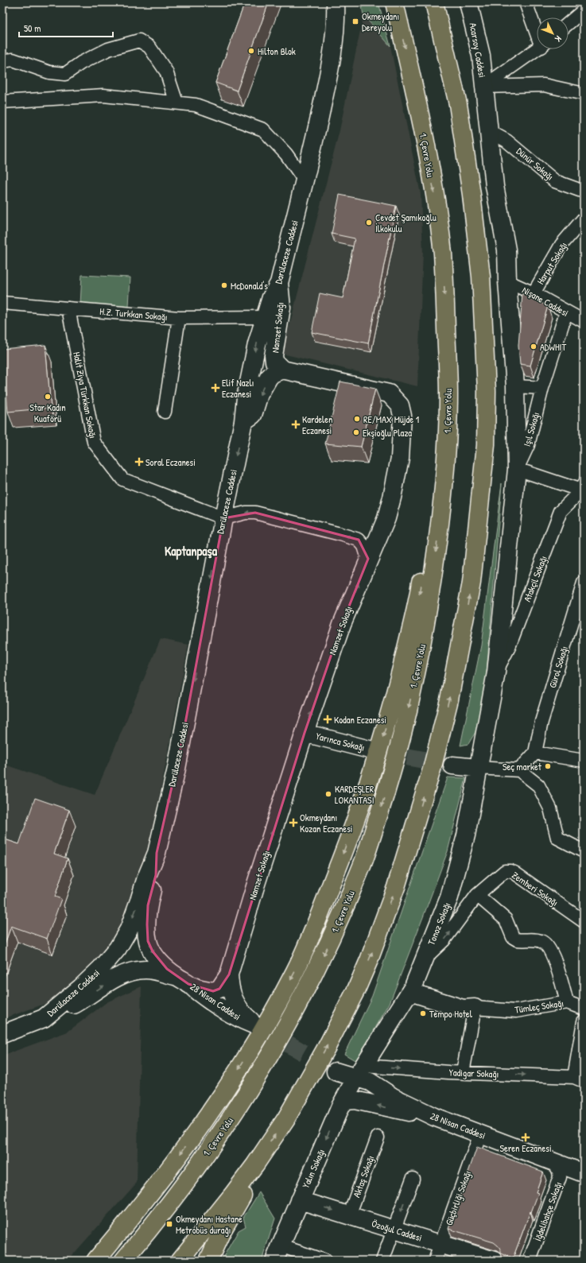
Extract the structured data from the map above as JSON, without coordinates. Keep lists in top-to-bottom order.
{
  "streets": {
    "highway": ["1. Çevre Yolu"],
    "main road": [
      "Acarsoy Caddesi",
      "Darülaceze Caddesi",
      "Namzet Sokağı",
      "Yarınca Sokağı",
      "Tonoz Sokağı",
      "28 Nisan Caddesi",
      "Yalın Sokağı",
      "Özoğul Caddesi"
    ],
    "street": [
      "Dünür Sokağı",
      "Harput Sokağı",
      "Nişane Caddesi",
      "H.Z. Turkkan Sokağı",
      "Halit Ziya Türkkan Sokağı",
      "Işıl Sokağı",
      "Atakçil Sokağı",
      "Gürol Sokağı",
      "Zemheri Sokağı",
      "Tümleç Sokağı",
      "Yadigar Sokağı",
      "Aktaş Sokağı",
      "Güçbirliği Sokağı",
      "İğdelibahçe Sokağı"
    ]
  },
  "crossings": [
    ["Acarsoy Caddesi", "Tonoz Sokağı"],
    ["Dünür Sokağı", "Tonoz Sokağı"],
    ["Darülaceze Caddesi", "H.Z. Turkkan Sokağı"],
    ["Darülaceze Caddesi", "Namzet Sokağı"],
    ["Darülaceze Caddesi", "Halit Ziya Türkkan Sokağı"],
    ["Darülaceze Caddesi", "28 Nisan Caddesi"],
    ["Harput Sokağı", "Nişane Caddesi"],
    ["Nişane Caddesi", "Işıl Sokağı"],
    ["Nişane Caddesi", "Tonoz Sokağı"],
    ["H.Z. Turkkan Sokağı", "Halit Ziya Türkkan Sokağı"],
    ["Namzet Sokağı", "Yarınca Sokağı"],
    ["Namzet Sokağı", "28 Nisan Caddesi"],
    ["Işıl Sokağı", "Tonoz Sokağı"],
    ["Atakçil Sokağı", "Tonoz Sokağı"],
    ["Zemheri Sokağı", "Tonoz Sokağı"],
    ["Tonoz Sokağı", "28 Nisan Caddesi"],
    ["Tonoz Sokağı", "Yadigar Sokağı"],
    ["Tonoz Sokağı", "Yalın Sokağı"],
    ["28 Nisan Caddesi", "Yadigar Sokağı"],
    ["28 Nisan Caddesi", "Yalın Sokağı"],
    ["28 Nisan Caddesi", "Güçbirliği Sokağı"],
    ["28 Nisan Caddesi", "İğdelibahçe Sokağı"],
    ["Yadigar Sokağı", "Yalın Sokağı"],
    ["Yalın Sokağı", "Özoğul Caddesi"],
    ["Aktaş Sokağı", "Özoğul Caddesi"],
    ["Güçbirliği Sokağı", "Özoğul Caddesi"]
  ],
  "one_way": [
    "Darülaceze Caddesi",
    "Namzet Sokağı",
    "Zemheri Sokağı",
    "Yadigar Sokağı",
    "Yalın Sokağı"
  ],
  "districts": ["Kaptanpaşa"],
  "places": {
    "transit": ["Okmeydanı Dereyolu", "Okmeydanı Hastane Metrobüs durağı"],
    "other": [
      "Hilton Blok",
      "Cevdet Şamıkoğlu İlkokulu",
      "McDonald's",
      "ADWHIT",
      "Star Kadın Kuaförü",
      "RE/MAX Müjde 1",
      "Ekşioğlu Plaza",
      "Seç market",
      "KARDEŞLER LOKANTASI",
      "Tempo Hotel"
    ],
    "health": [
      "Elif Nazlı Eczanesi",
      "Kardelen Eczanesi",
      "Soral Eczanesi",
      "Kodan Eczanesi",
      "Okmeydanı Kozan Eczanesi",
      "Seren Eczanesi"
    ]
  },
  "scale_bar": "50 m",
  "north": "bottom right"
}
